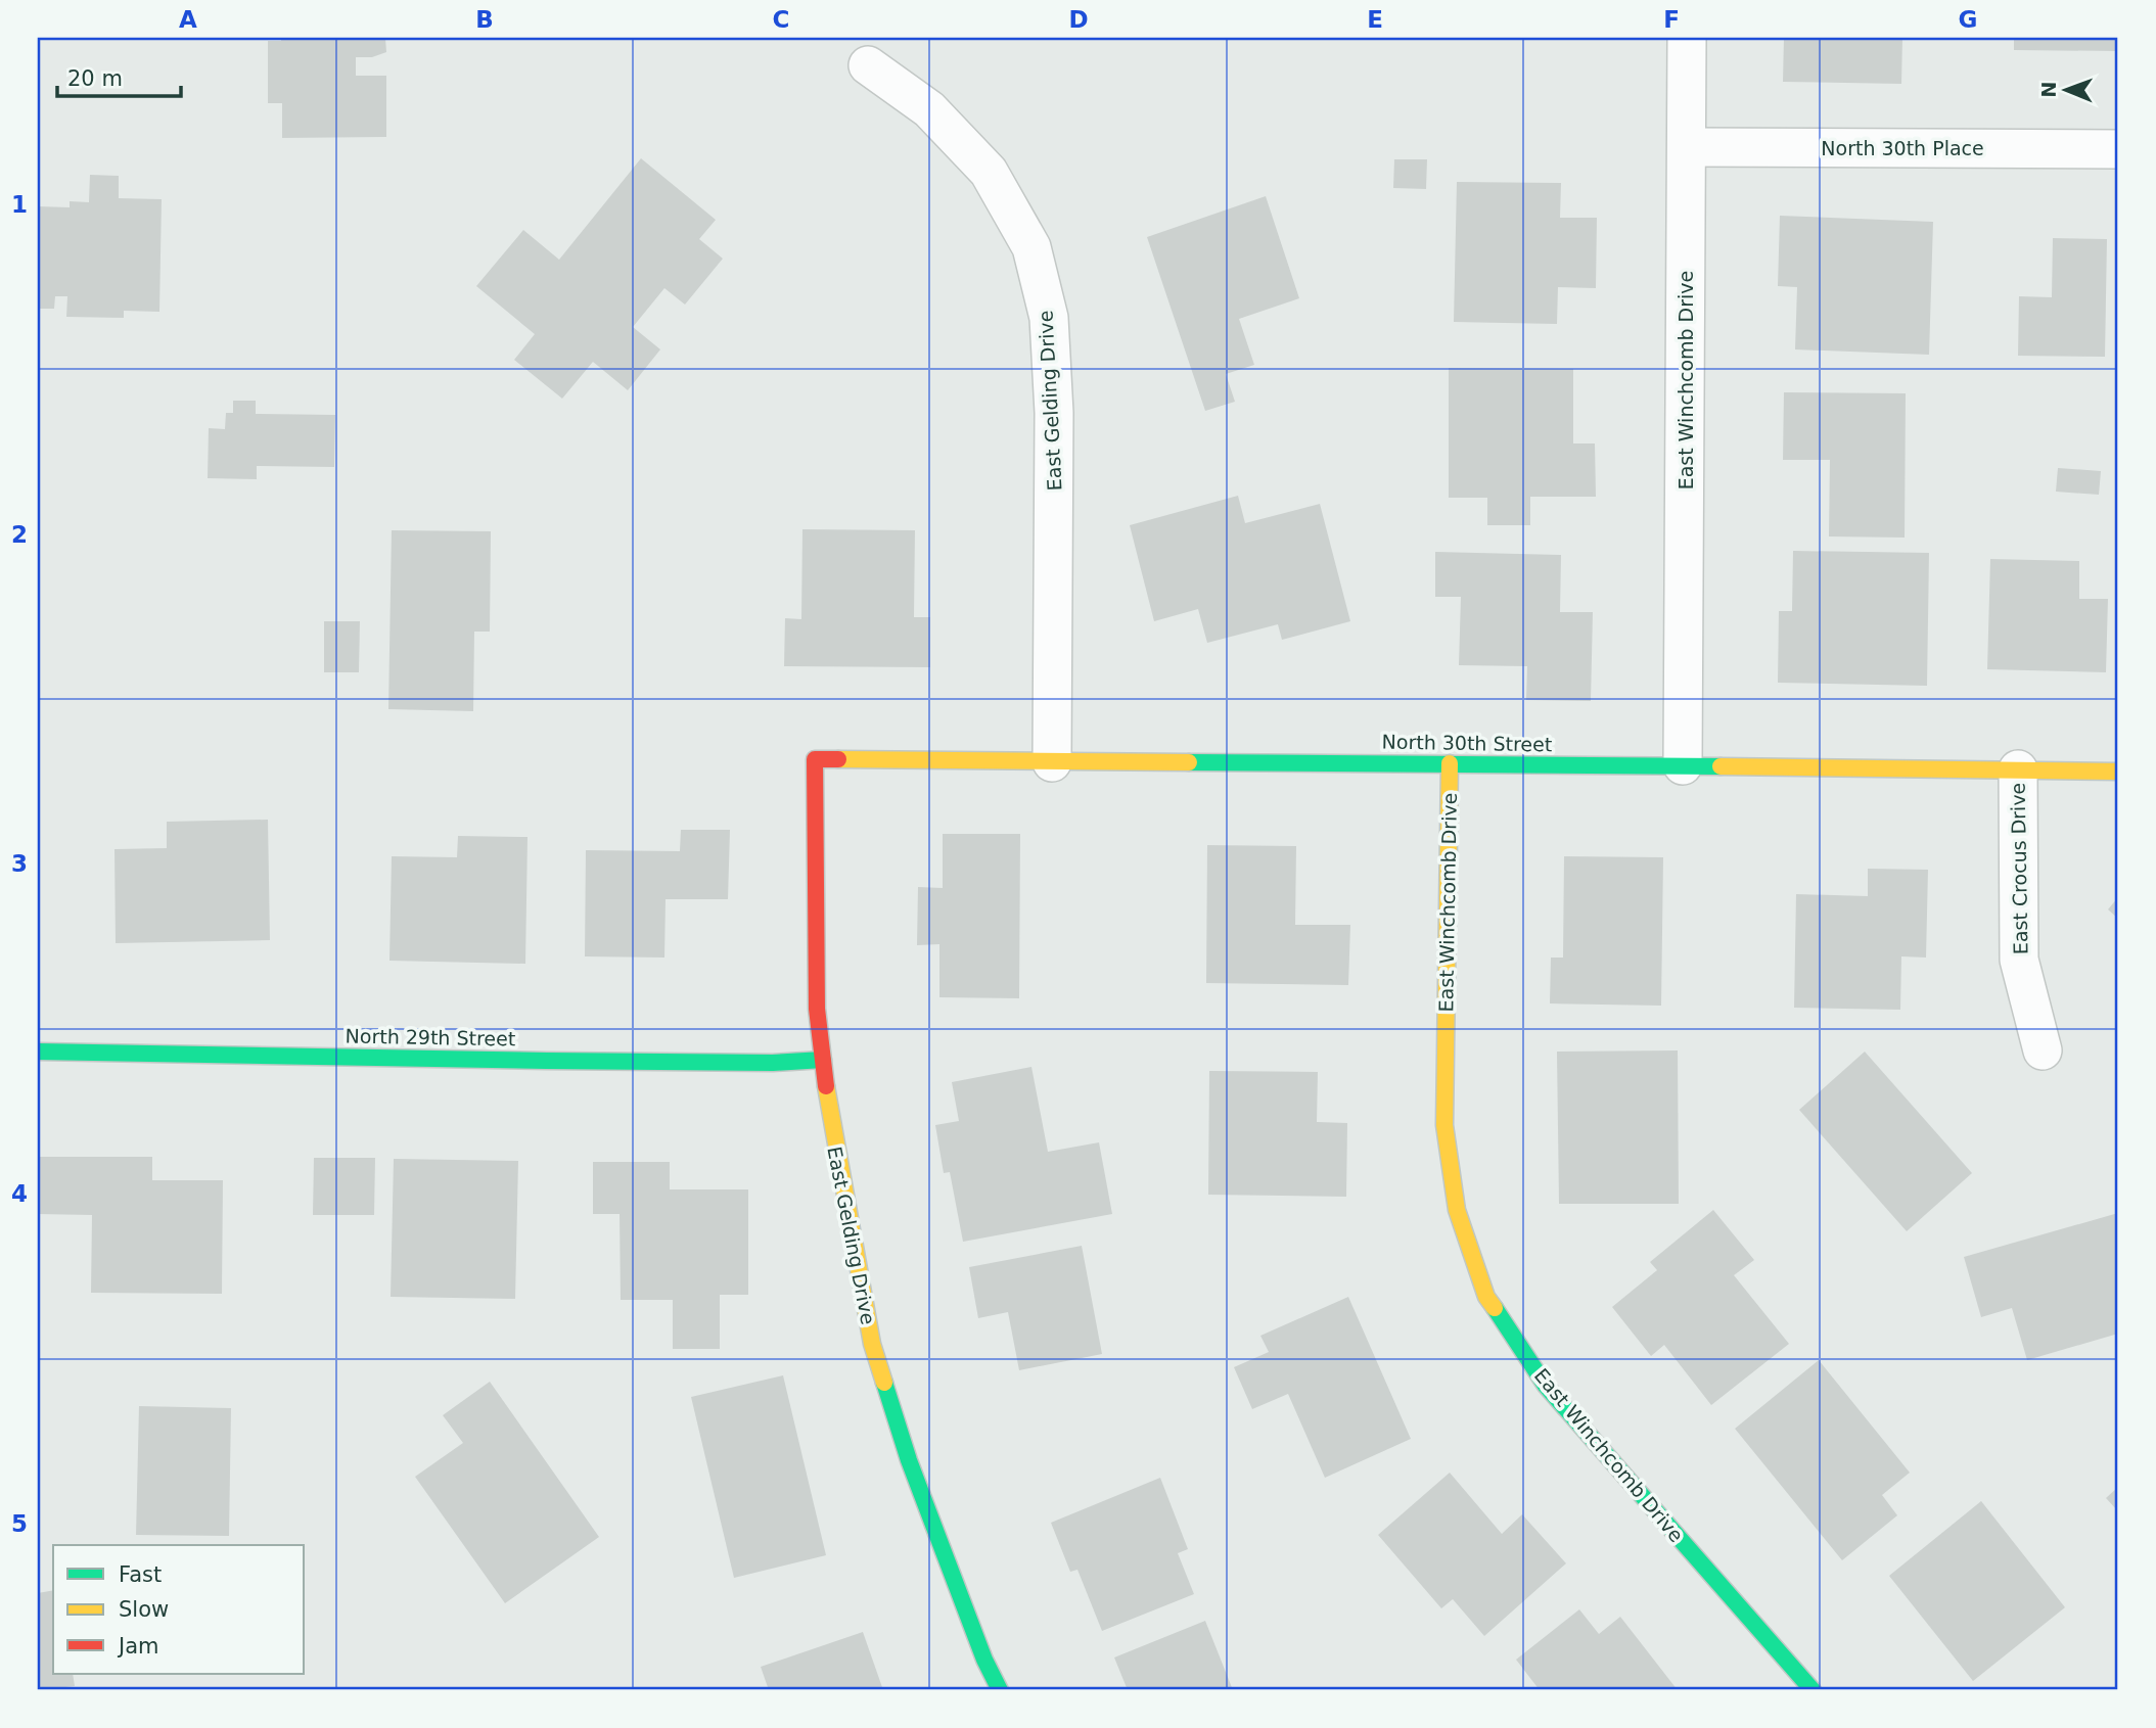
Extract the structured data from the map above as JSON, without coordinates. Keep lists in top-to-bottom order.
{
  "streets": {
    "street": [
      "North 30th Place",
      "East Winchcomb Drive",
      "East Gelding Drive",
      "North 30th Street",
      "East Crocus Drive",
      "North 29th Street"
    ]
  },
  "crossings": [
    ["North 30th Place", "East Winchcomb Drive"],
    ["East Winchcomb Drive", "North 30th Street"],
    ["East Gelding Drive", "North 30th Street"],
    ["East Gelding Drive", "North 29th Street"],
    ["North 30th Street", "East Crocus Drive"]
  ],
  "legend": ["Fast", "Slow", "Jam"],
  "scale_bar": "20 m",
  "north": "left",
  "grid": {
    "columns": [
      "A",
      "B",
      "C",
      "D",
      "E",
      "F",
      "G"
    ],
    "rows": [
      "1",
      "2",
      "3",
      "4",
      "5"
    ]
  }
}
